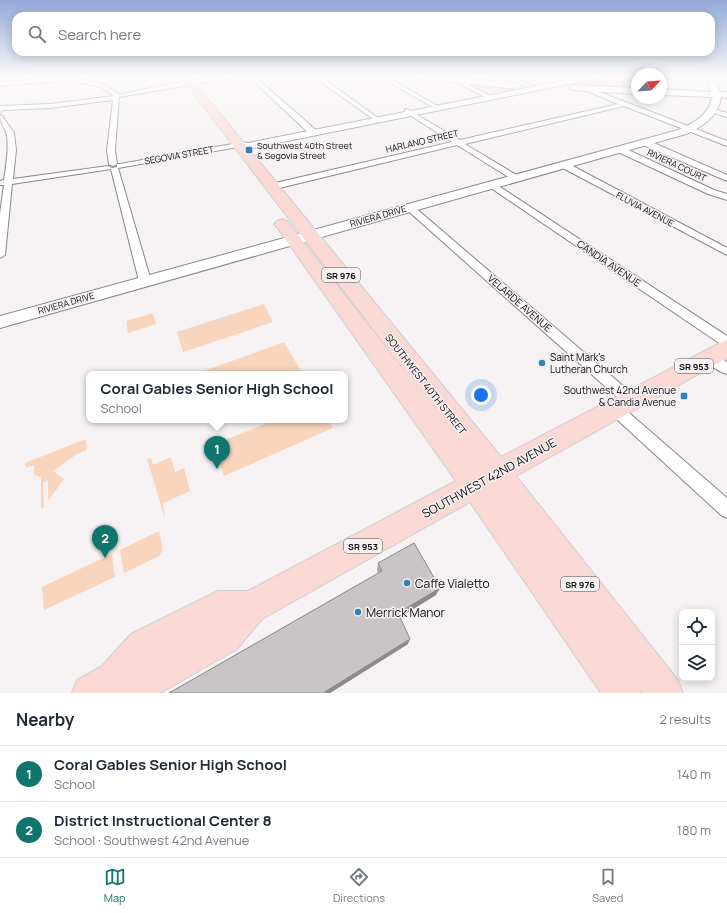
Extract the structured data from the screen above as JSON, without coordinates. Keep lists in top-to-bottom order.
{
  "streets": {
    "main road": [
      "SR 976",
      "SR 953",
      "SOUTHWEST 40TH STREET",
      "SOUTHWEST 42ND AVENUE"
    ],
    "street": [
      "HARLANO STREET",
      "SEGOVIA STREET",
      "RIVIERA COURT",
      "FLUVIA AVENUE",
      "RIVIERA DRIVE",
      "CANDIA AVENUE",
      "VELARDE AVENUE"
    ]
  },
  "crossings": [
    ["HARLANO STREET", "SOUTHWEST 40TH STREET"],
    ["SEGOVIA STREET", "SOUTHWEST 40TH STREET"],
    ["RIVIERA COURT", "RIVIERA DRIVE"],
    ["FLUVIA AVENUE", "RIVIERA DRIVE"],
    ["RIVIERA DRIVE", "CANDIA AVENUE"],
    ["RIVIERA DRIVE", "VELARDE AVENUE"],
    ["RIVIERA DRIVE", "SOUTHWEST 40TH STREET"],
    ["VELARDE AVENUE", "SOUTHWEST 42ND AVENUE"],
    ["SOUTHWEST 40TH STREET", "SOUTHWEST 42ND AVENUE"]
  ],
  "places": {
    "transit": ["Southwest 40th Street & Segovia Street", "Southwest 42nd Avenue & Candia Avenue"],
    "other": ["Saint Mark's Lutheran Church", "Caffe Vialetto", "Merrick Manor"]
  },
  "north": "top right",
  "page": {
    "search": "Search here",
    "popup": ["Coral Gables Senior High School", "School"],
    "pins": ["1", "2"],
    "heading": ["Nearby", "2 results"],
    "list": [
      {
        "mark": "1",
        "name": "Coral Gables Senior High School",
        "note": "School",
        "value": "140 m"
      },
      {
        "mark": "2",
        "name": "District Instructional Center 8",
        "note": "School · Southwest 42nd Avenue",
        "value": "180 m"
      }
    ],
    "nav": ["Map", "Directions", "Saved"]
  }
}
